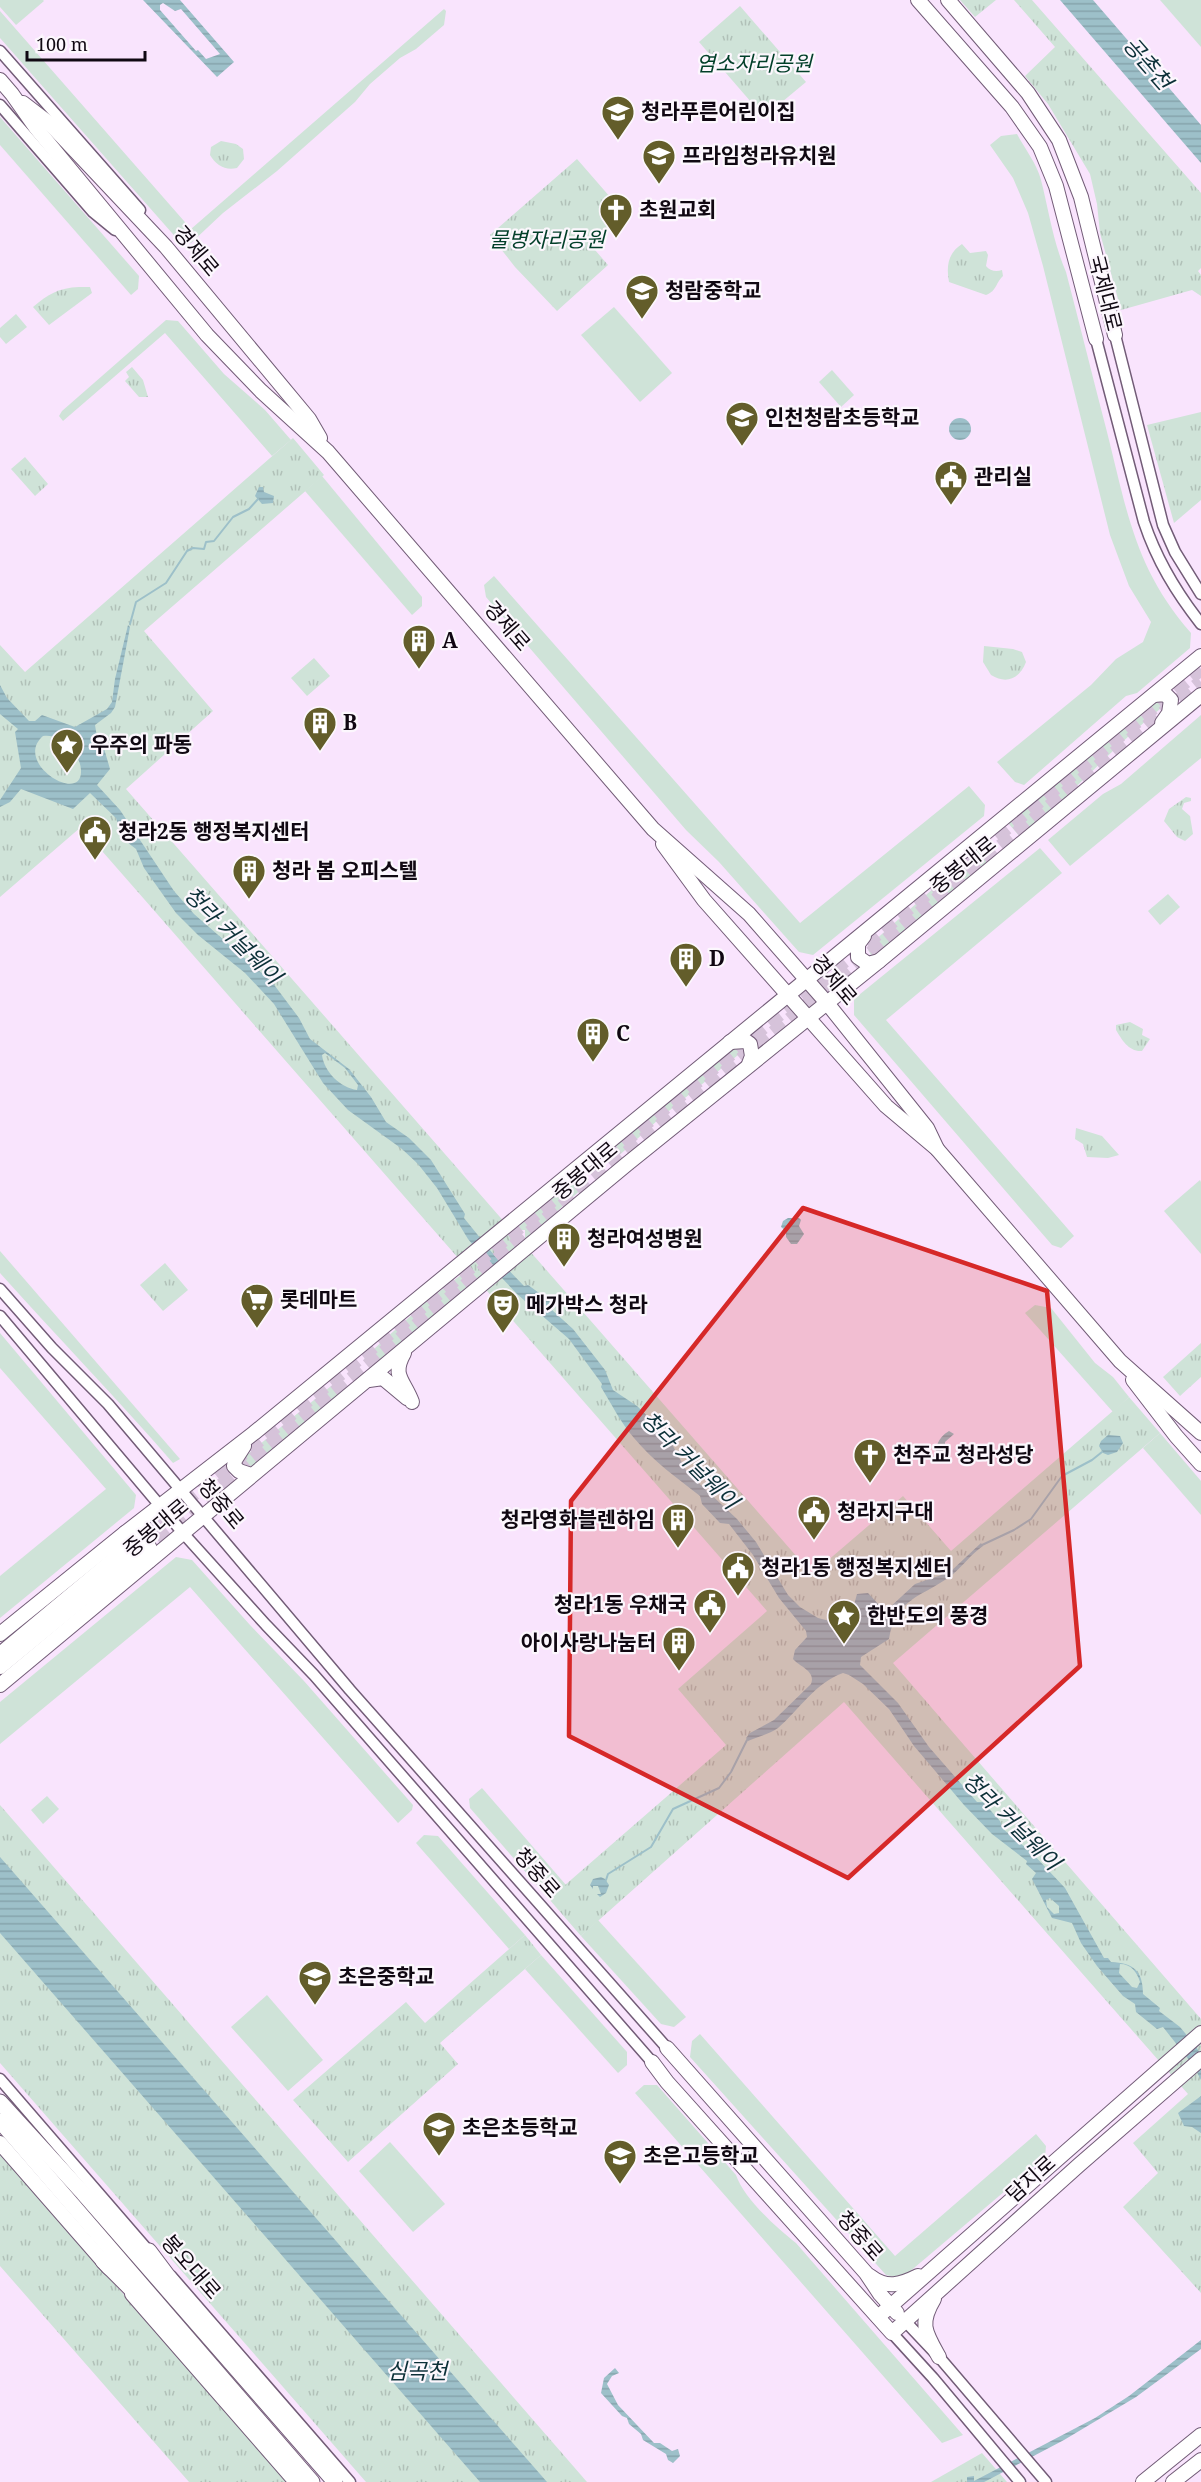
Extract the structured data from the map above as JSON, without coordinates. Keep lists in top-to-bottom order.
{
  "streets": {
    "highway": ["봉오대로"],
    "main road": [
      "경제로",
      "국제대로",
      "중봉대로",
      "청중로",
      "담지로"
    ]
  },
  "crossings": [
    ["경제로", "중봉대로"],
    ["중봉대로", "청중로"],
    ["청중로", "담지로"]
  ],
  "water": ["공촌천", "청라 커널웨이", "심곡천"],
  "parks": ["염소자리공원", "물병자리공원"],
  "places": {
    "school or university": [
      "청라푸른어린이집",
      "프라임청라유치원",
      "청람중학교",
      "인천청람초등학교",
      "초은중학교",
      "초은초등학교",
      "초은고등학교"
    ],
    "church": ["초원교회", "천주교 청라성당"],
    "public building": [
      "관리실",
      "청라2동 행정복지센터",
      "청라지구대",
      "청라1동 행정복지센터",
      "청라1동 우채국"
    ],
    "building": [
      "A",
      "B",
      "청라 봄 오피스텔",
      "D",
      "C",
      "청라여성병원",
      "청라영화블렌하임",
      "아이사랑나눔터"
    ],
    "place": ["우주의 파동", "한반도의 풍경"],
    "supermarket": ["롯데마트"],
    "theatre": ["메가박스 청라"]
  },
  "scale_bar": "100 m"
}
